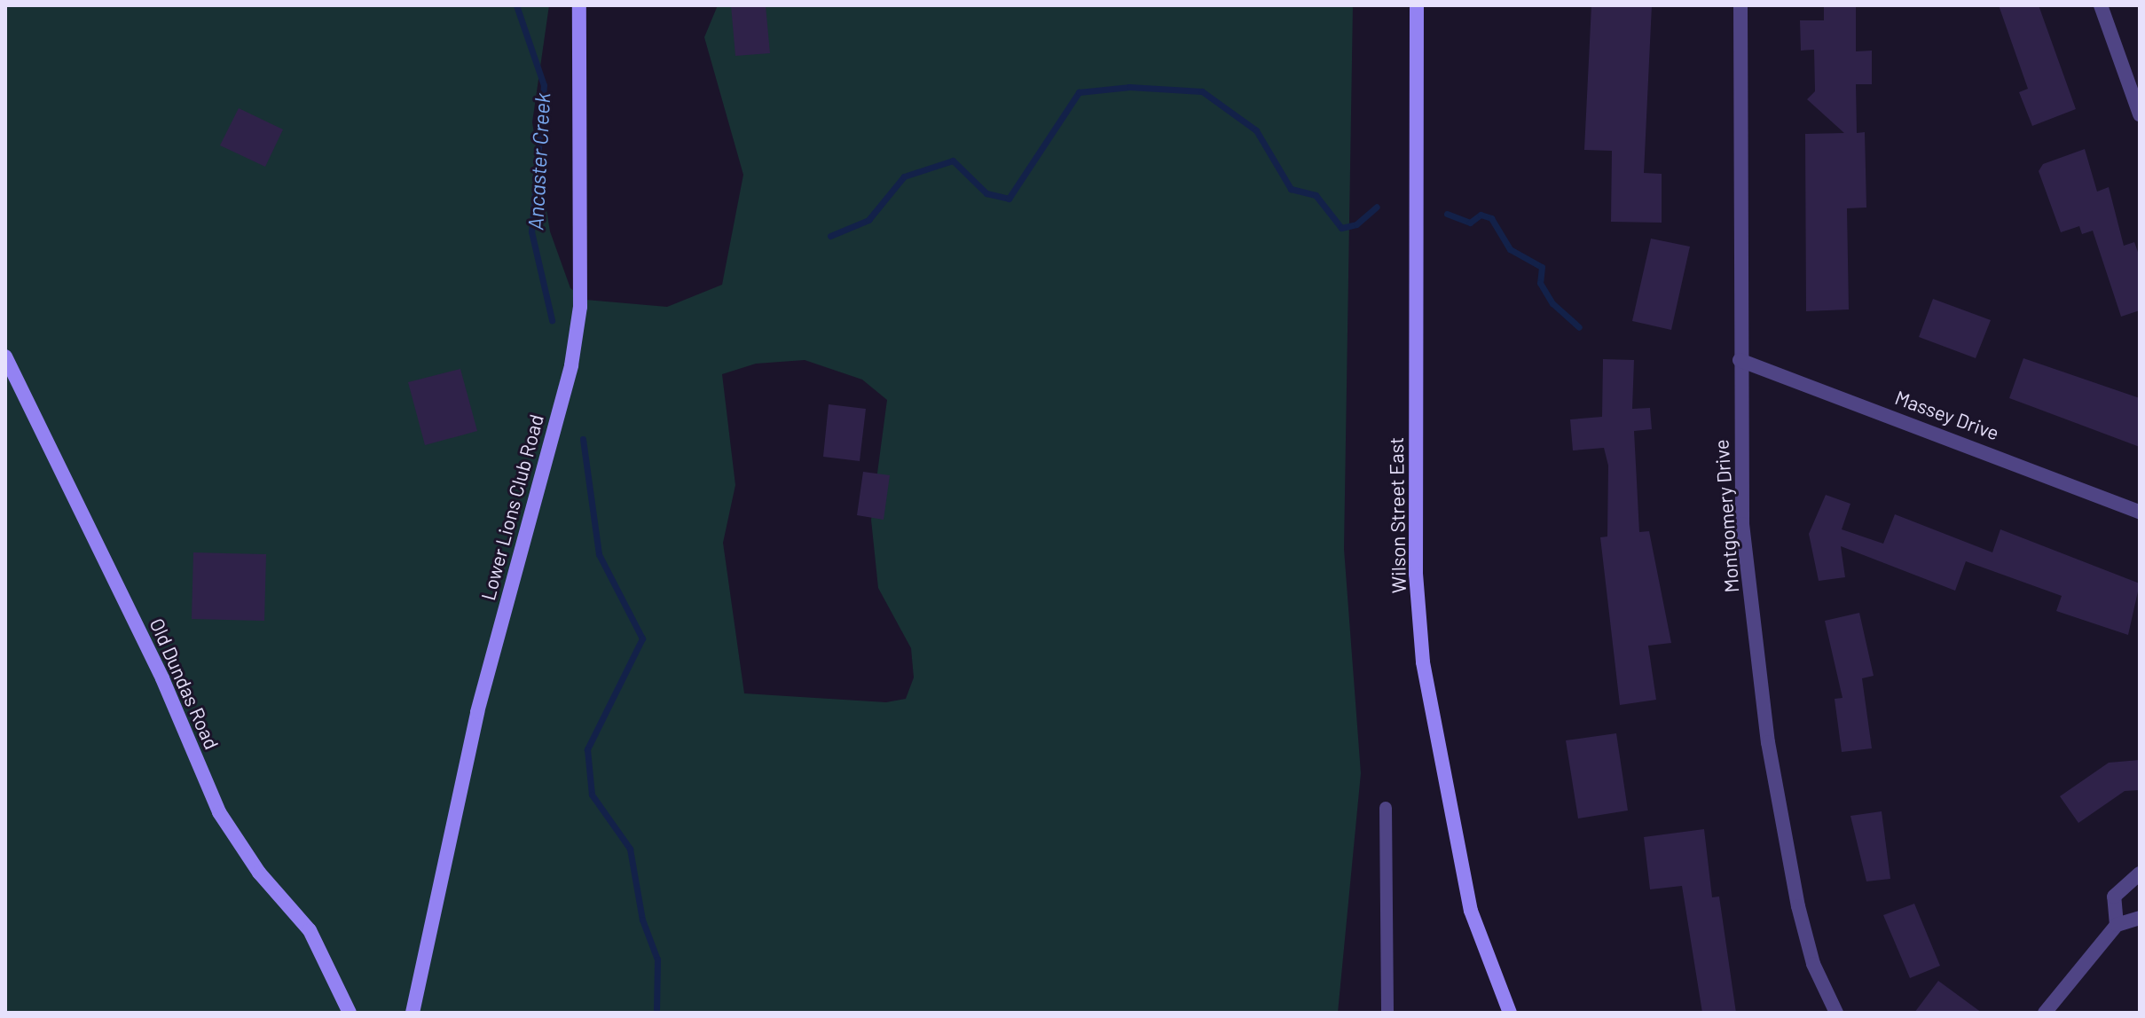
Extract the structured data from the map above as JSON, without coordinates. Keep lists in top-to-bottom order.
{
  "streets": {
    "street": [
      "Massey Drive",
      "Lower Lions Club Road",
      "Wilson Street East",
      "Montgomery Drive",
      "Old Dundas Road"
    ]
  },
  "crossings": [
    ["Massey Drive", "Montgomery Drive"]
  ],
  "water": ["Ancaster Creek"]
}
